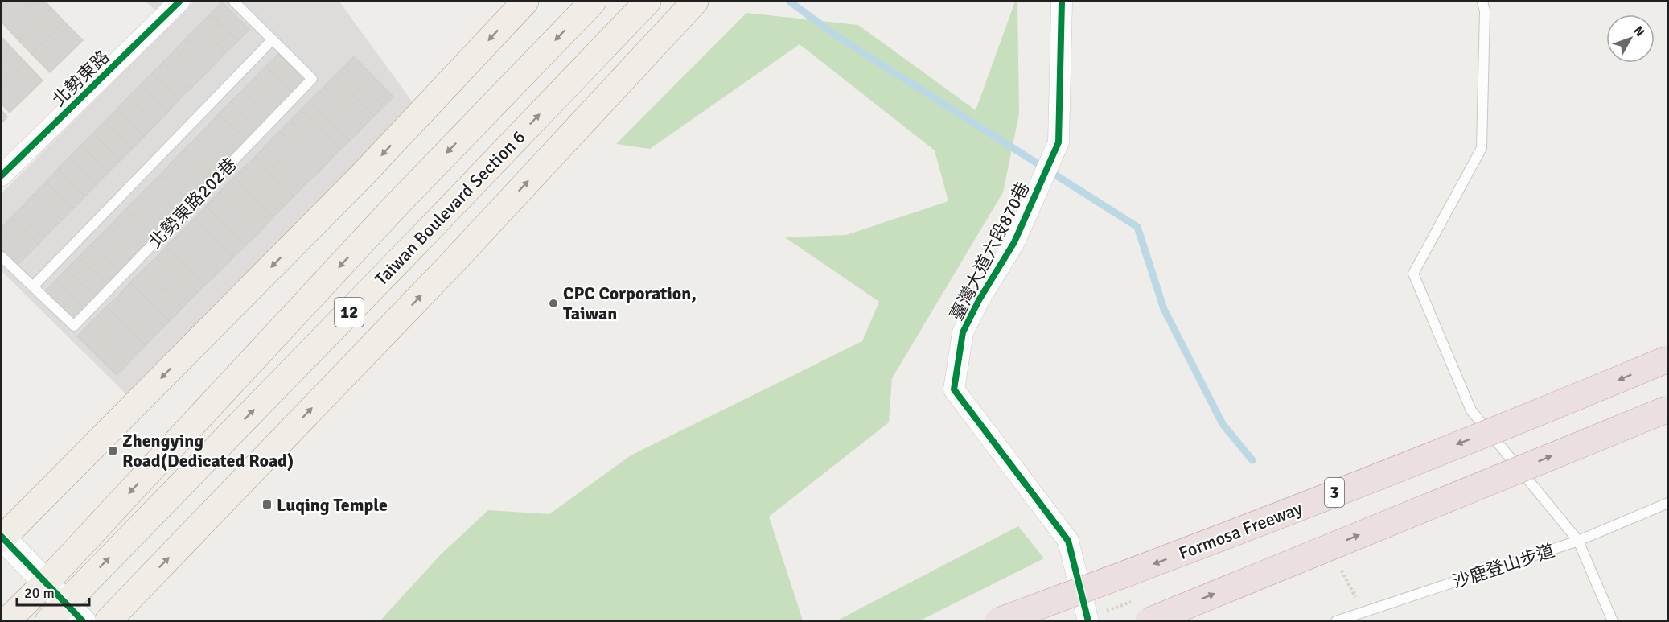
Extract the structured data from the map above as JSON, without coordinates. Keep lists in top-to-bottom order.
{
  "streets": {
    "highway": ["3", "Formosa Freeway"],
    "main road": ["Taiwan Boulevard Section 6", "12"],
    "street": ["北勢東路", "臺灣大道六段870巷"],
    "lane": ["北勢東路202巷", "沙鹿登山步道"]
  },
  "places": {
    "other": ["CPC Corporation, Taiwan"],
    "transit": ["Zhengying Road(Dedicated Road)", "Luqing Temple"]
  },
  "scale_bar": "20 m",
  "north": "top right"
}
